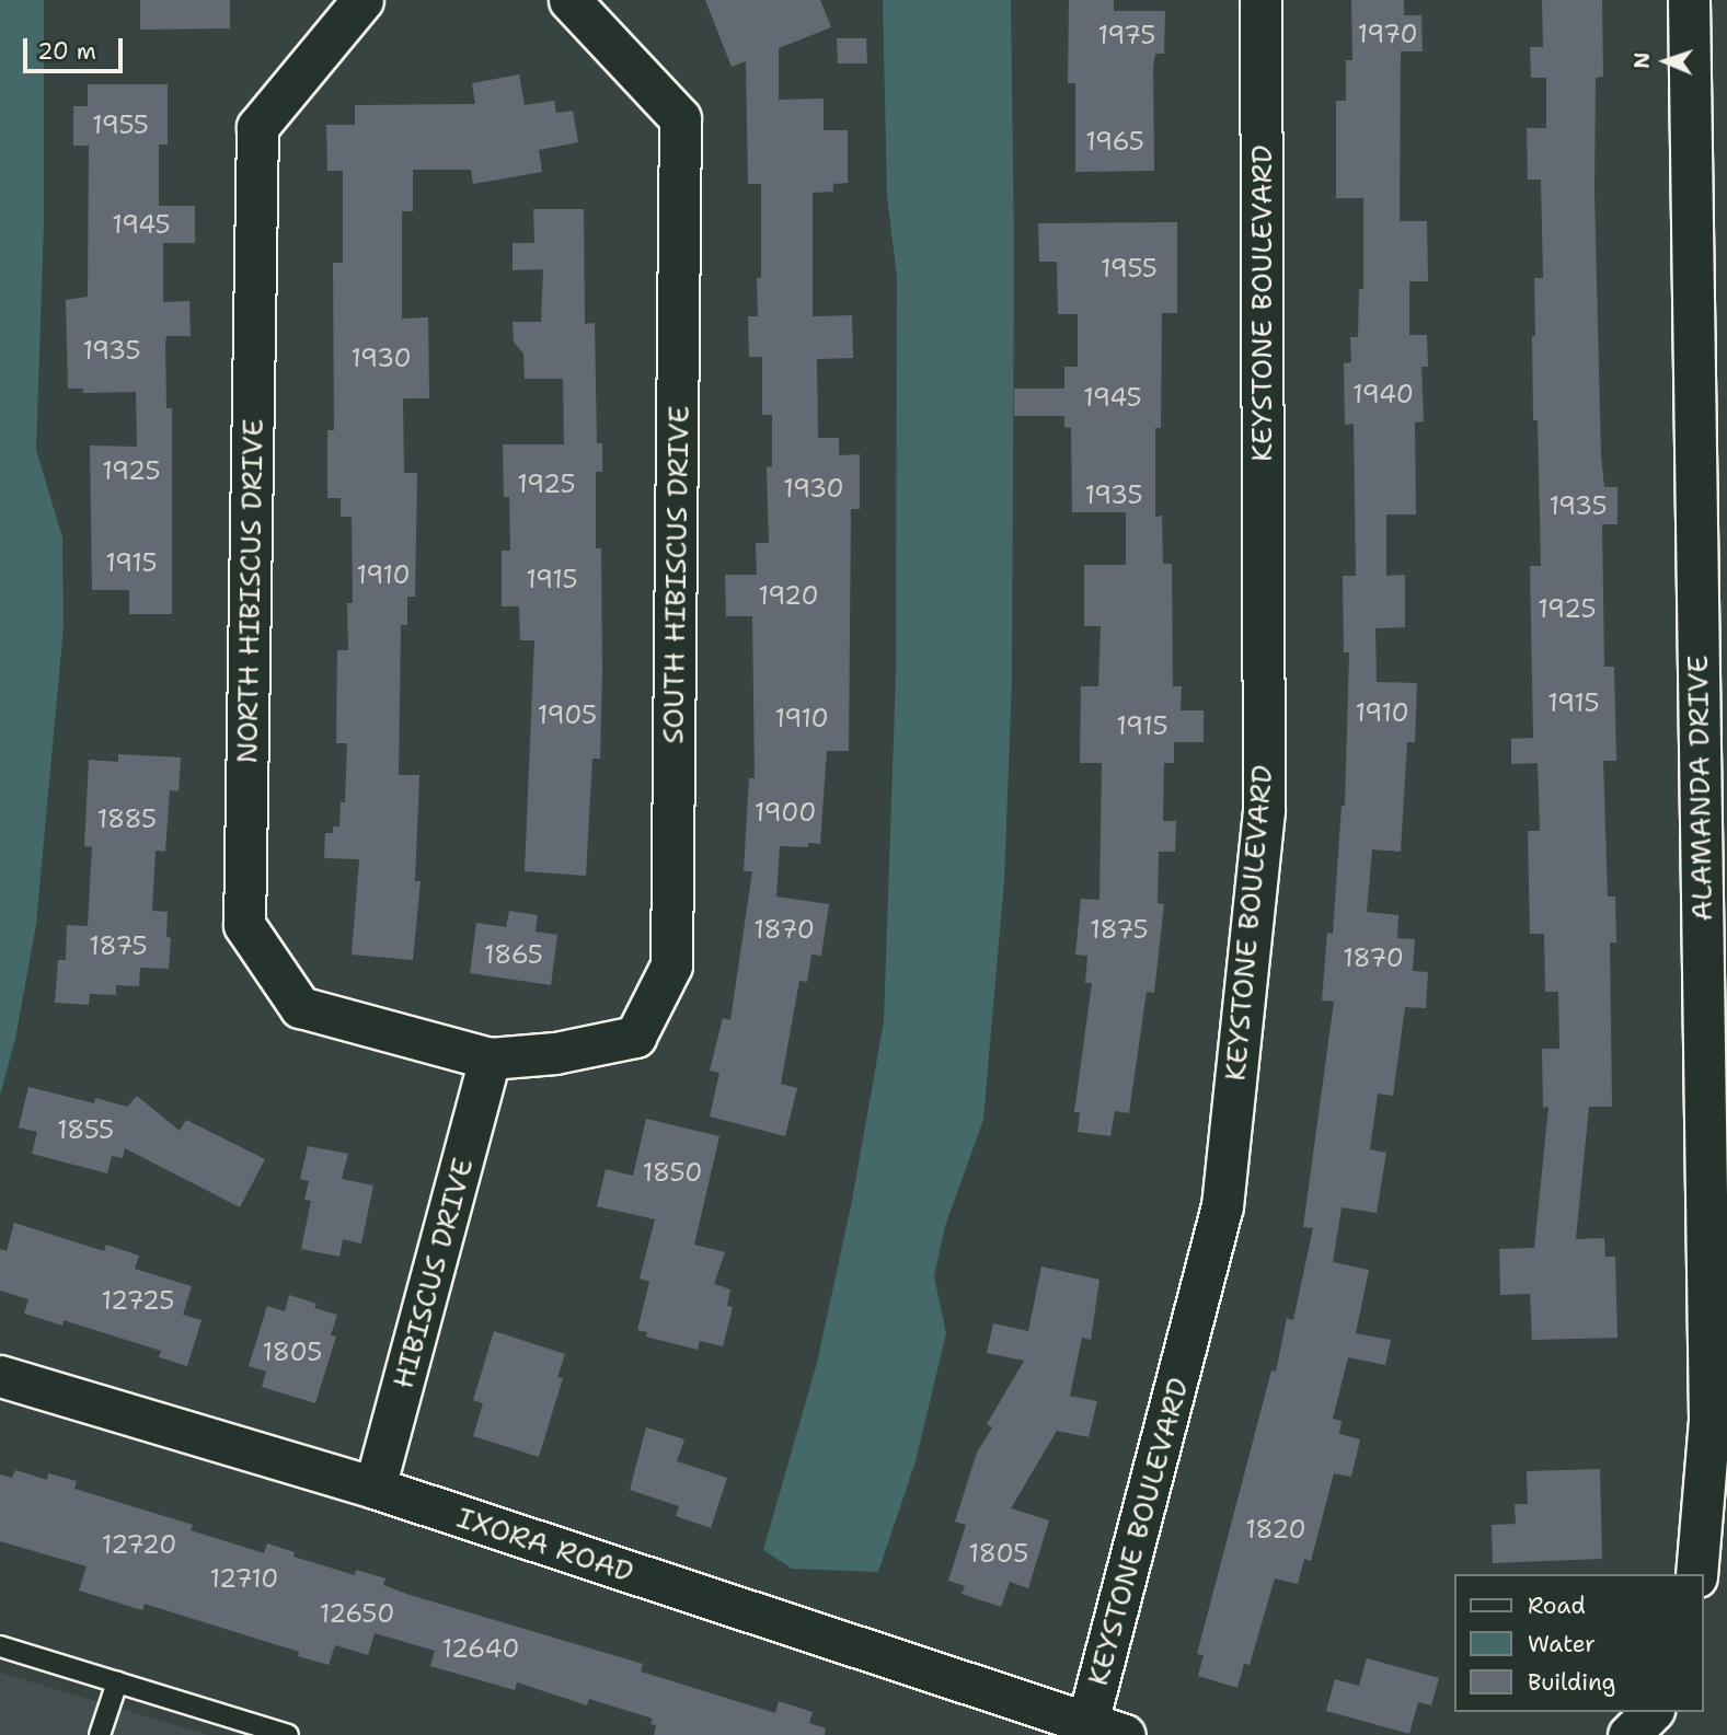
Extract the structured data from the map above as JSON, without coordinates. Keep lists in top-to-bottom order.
{
  "streets": {
    "street": [
      "KEYSTONE BOULEVARD",
      "SOUTH HIBISCUS DRIVE",
      "NORTH HIBISCUS DRIVE",
      "ALAMANDA DRIVE",
      "HIBISCUS DRIVE",
      "IXORA ROAD"
    ]
  },
  "crossings": [
    ["KEYSTONE BOULEVARD", "IXORA ROAD"],
    ["SOUTH HIBISCUS DRIVE", "NORTH HIBISCUS DRIVE"],
    ["SOUTH HIBISCUS DRIVE", "HIBISCUS DRIVE"],
    ["NORTH HIBISCUS DRIVE", "HIBISCUS DRIVE"],
    ["HIBISCUS DRIVE", "IXORA ROAD"]
  ],
  "house_numbers": [
    "1970",
    "1975",
    "1955",
    "1965",
    "1945",
    "1955",
    "1935",
    "1930",
    "1940",
    "1945",
    "1925",
    "1925",
    "1930",
    "1935",
    "1935",
    "1915",
    "1910",
    "1915",
    "1920",
    "1925",
    "1915",
    "1910",
    "1905",
    "1910",
    "1915",
    "1900",
    "1885",
    "1870",
    "1875",
    "1875",
    "1865",
    "1870",
    "1855",
    "1850",
    "12725",
    "1805",
    "1820",
    "12720",
    "1805",
    "12710",
    "12650",
    "12640"
  ],
  "legend": ["Road", "Water", "Building"],
  "scale_bar": "20 m",
  "north": "left"
}
